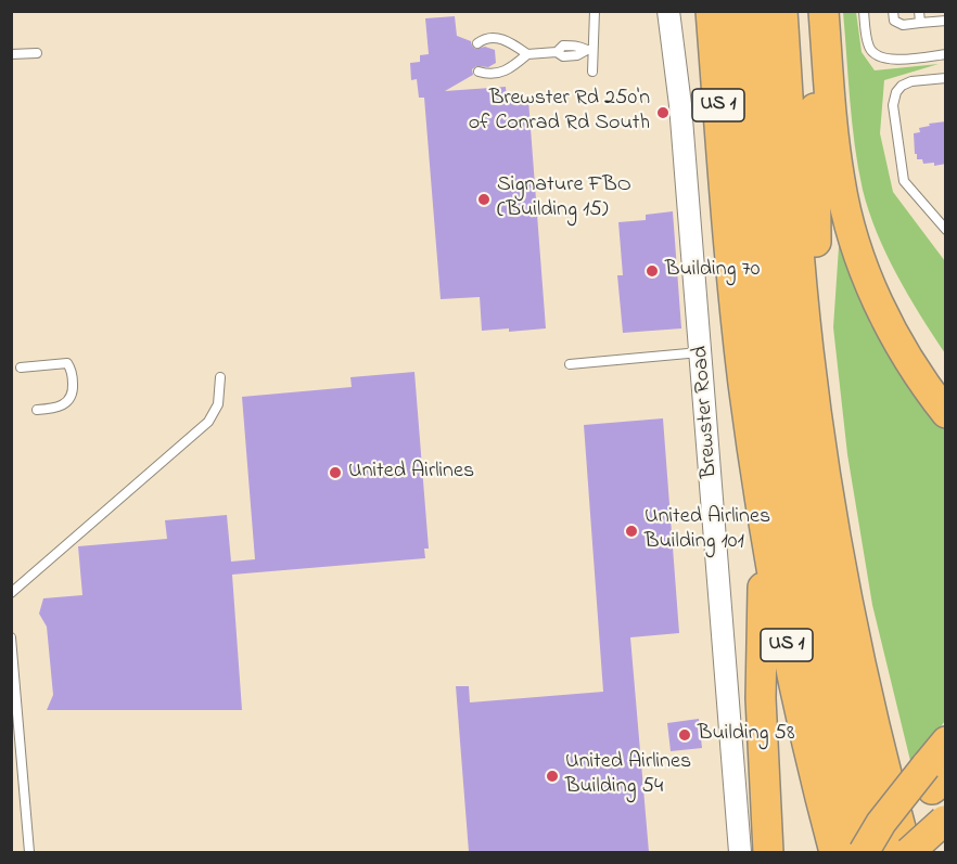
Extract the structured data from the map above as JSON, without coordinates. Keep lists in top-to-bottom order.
{
  "streets": {
    "highway": ["US 1"],
    "street": ["Brewster Road"]
  },
  "places": [
    "Brewster Rd 250'n of Conrad Rd South",
    "Signature FBO (Building 15)",
    "Building 70",
    "United Airlines",
    "United Airlines Building 101",
    "Building 58",
    "United Airlines Building 54"
  ]
}
